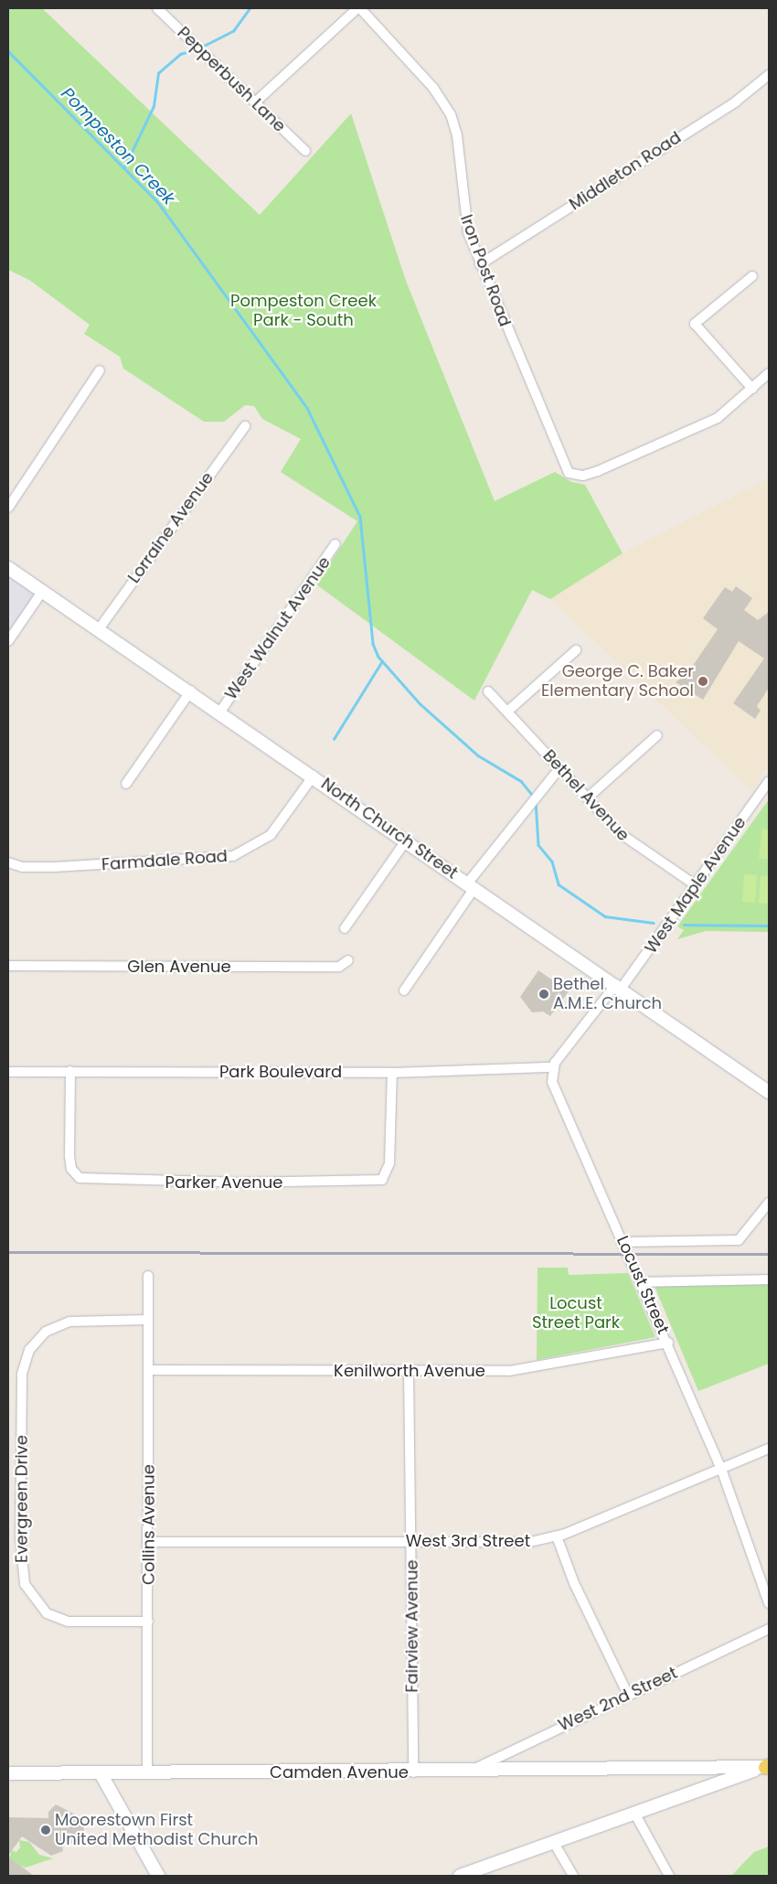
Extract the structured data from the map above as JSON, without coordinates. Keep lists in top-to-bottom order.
{
  "streets": {
    "main road": ["North Church Street", "Camden Avenue"],
    "street": [
      "Pepperbush Lane",
      "Middleton Road",
      "Iron Post Road",
      "Lorraine Avenue",
      "West Walnut Avenue",
      "Bethel Avenue",
      "Farmdale Road",
      "West Maple Avenue",
      "Glen Avenue",
      "Park Boulevard",
      "Parker Avenue",
      "Locust Street",
      "Kenilworth Avenue",
      "Evergreen Drive",
      "Collins Avenue",
      "West 3rd Street",
      "Fairview Avenue",
      "West 2nd Street"
    ]
  },
  "crossings": [
    ["Middleton Road", "Iron Post Road"],
    ["Lorraine Avenue", "North Church Street"],
    ["West Walnut Avenue", "North Church Street"],
    ["Bethel Avenue", "West Maple Avenue"],
    ["North Church Street", "Farmdale Road"],
    ["North Church Street", "West Maple Avenue"],
    ["Park Boulevard", "Parker Avenue"],
    ["Park Boulevard", "Locust Street"],
    ["Locust Street", "Kenilworth Avenue"],
    ["Locust Street", "West 3rd Street"],
    ["Kenilworth Avenue", "Collins Avenue"],
    ["Kenilworth Avenue", "Fairview Avenue"],
    ["Evergreen Drive", "Collins Avenue"],
    ["Collins Avenue", "West 3rd Street"],
    ["Collins Avenue", "Camden Avenue"],
    ["West 3rd Street", "Fairview Avenue"],
    ["Fairview Avenue", "Camden Avenue"],
    ["West 2nd Street", "Camden Avenue"]
  ],
  "water": ["Pompeston Creek"],
  "parks": ["Pompeston Creek Park - South", "Locust Street Park"],
  "places": ["George C. Baker Elementary School", "Bethel A.M.E. Church", "Moorestown First United Methodist Church"]
}
